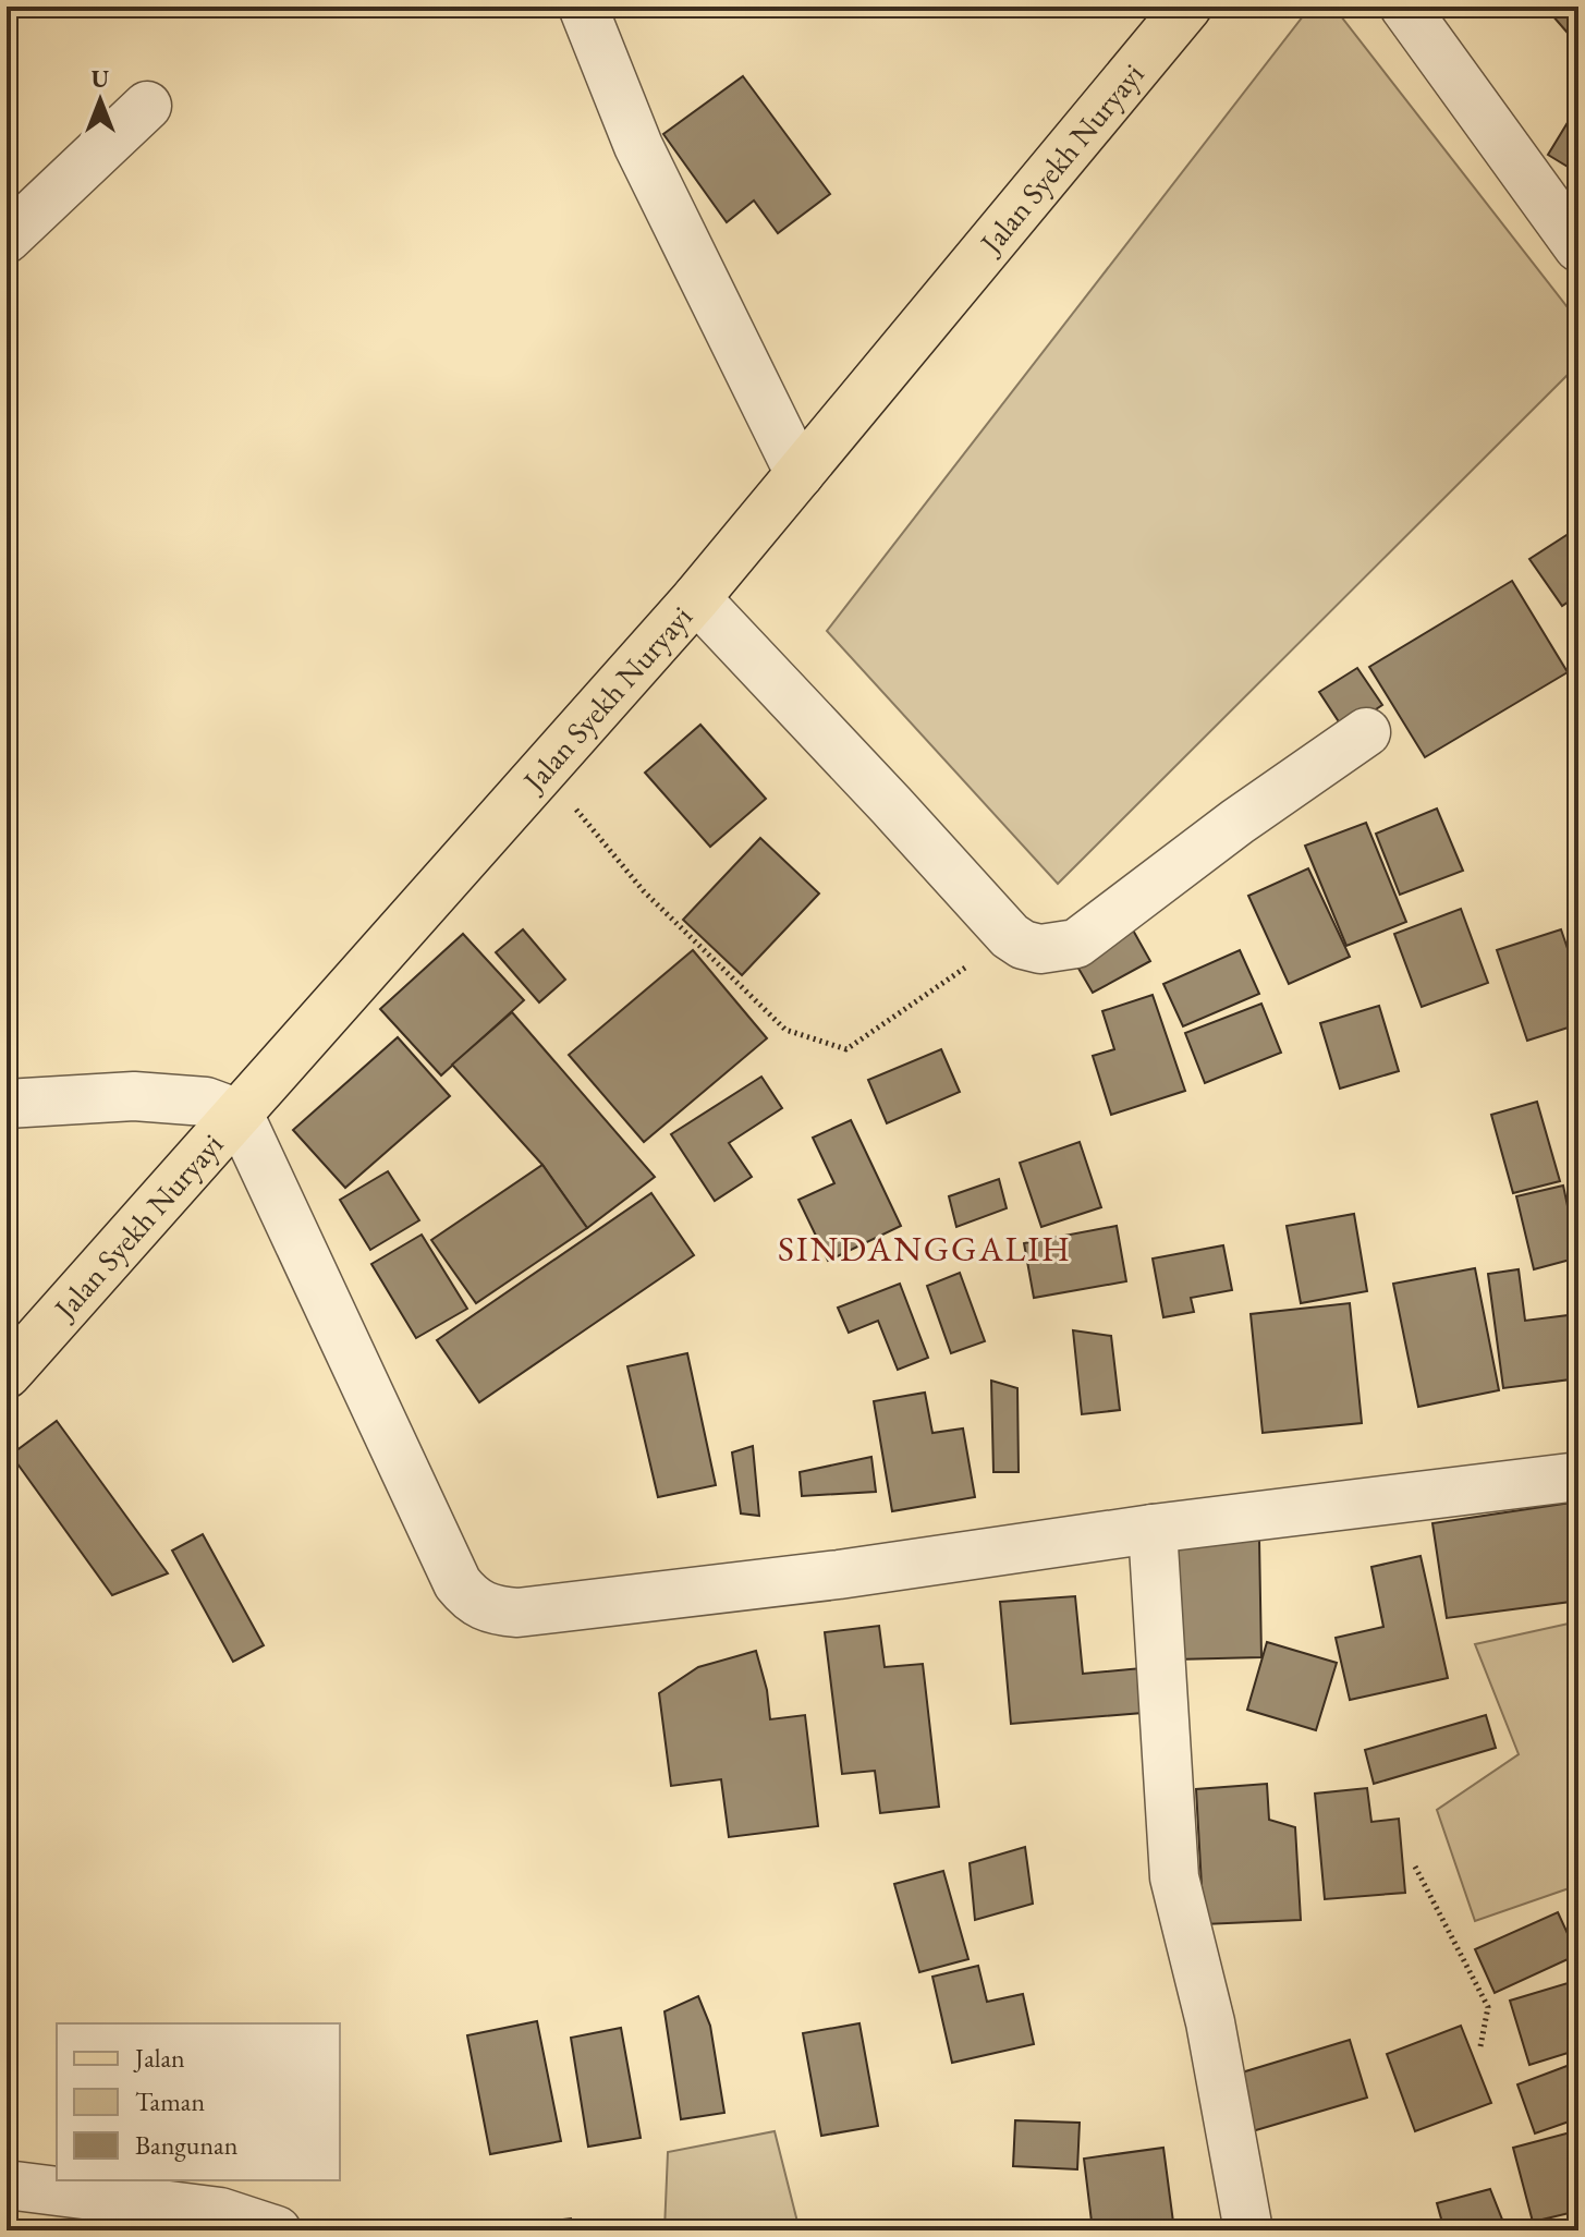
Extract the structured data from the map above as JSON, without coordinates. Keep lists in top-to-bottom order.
{
  "streets": {
    "main road": ["Jalan Syekh Nuryayi"]
  },
  "districts": ["SINDANGGALIH"],
  "legend": ["Jalan", "Taman", "Bangunan"],
  "north": "top"
}
